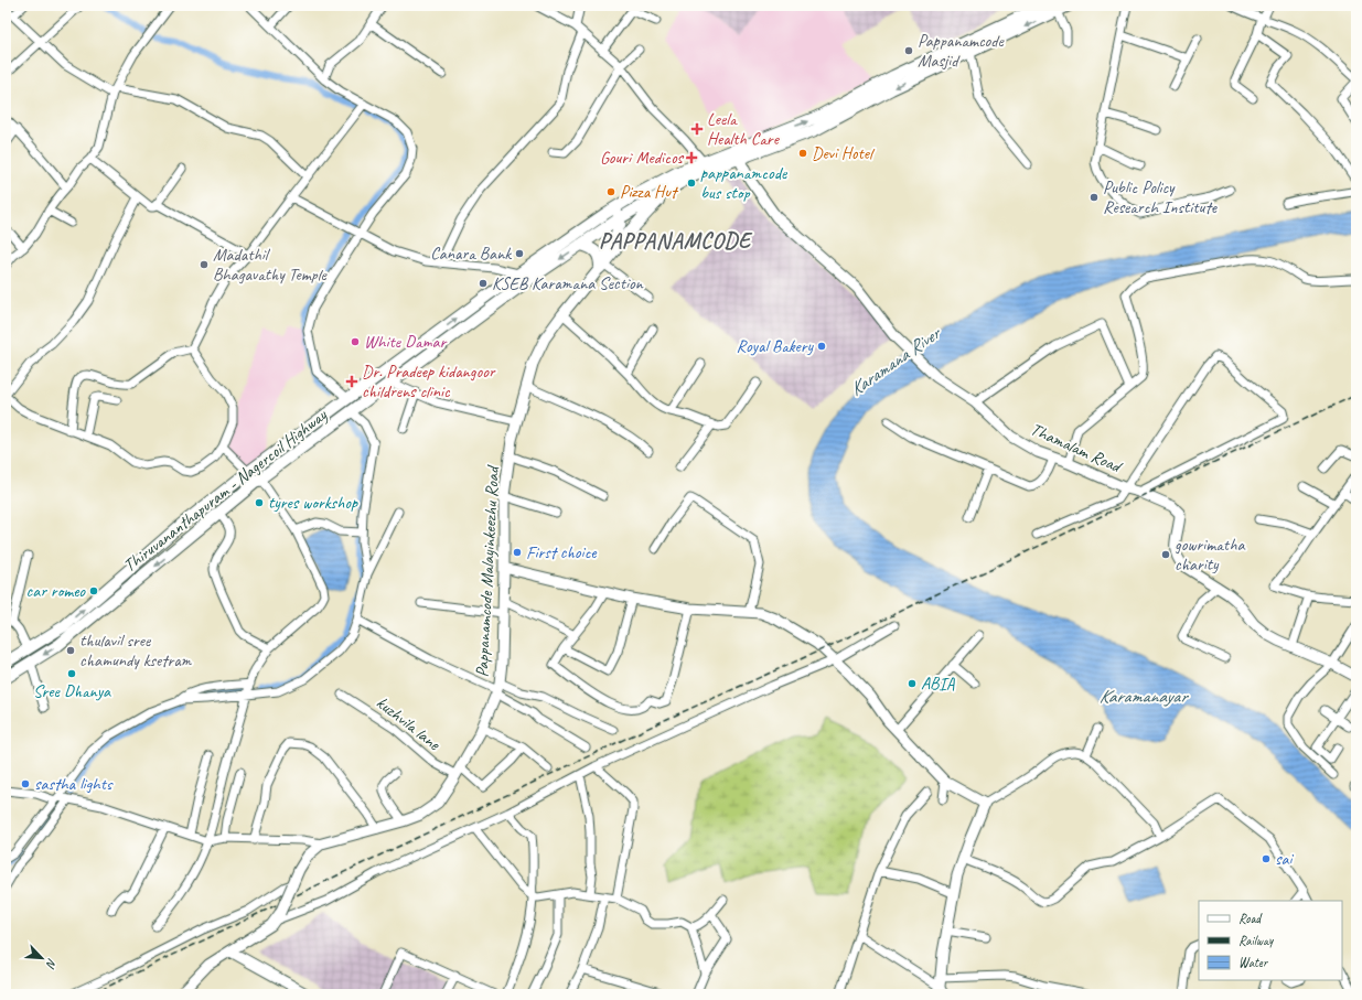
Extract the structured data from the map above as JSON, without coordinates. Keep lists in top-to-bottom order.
{
  "streets": {
    "main road": ["Thiruvananthapuram - Nagercoil Highway"],
    "street": ["Thamalam Road", "Pappanamcode Malayinkeezhu Road", "kuzhvila lane"]
  },
  "crossings": [
    ["Thamalam Road", "Thiruvananthapuram - Nagercoil Highway"],
    ["Thiruvananthapuram - Nagercoil Highway", "Pappanamcode Malayinkeezhu Road"],
    ["Pappanamcode Malayinkeezhu Road", "kuzhvila lane"]
  ],
  "districts": ["PAPPANAMCODE"],
  "water": ["Karamana River", "Karamanayar"],
  "places": {
    "other": [
      "Pappanamcode Masjid",
      "Devi Hotel",
      "pappanamcode bus stop",
      "Pizza Hut",
      "Public Policy Research Institute",
      "Canara Bank",
      "Madathil Bhagavathy Temple",
      "KSEB Karamana Section",
      "White Damar",
      "Royal Bakery",
      "tyres workshop",
      "First choice",
      "gowrimatha charity",
      "car romeo",
      "thulavil sree chamundy ksetram",
      "Sree Dhanya",
      "ABIA",
      "sastha lights",
      "sai"
    ],
    "health": ["Leela Health Care", "Gouri Medicos", "Dr. Pradeep kidangoor childrens clinic"]
  },
  "legend": ["Road", "Railway", "Water"],
  "north": "bottom right"
}
